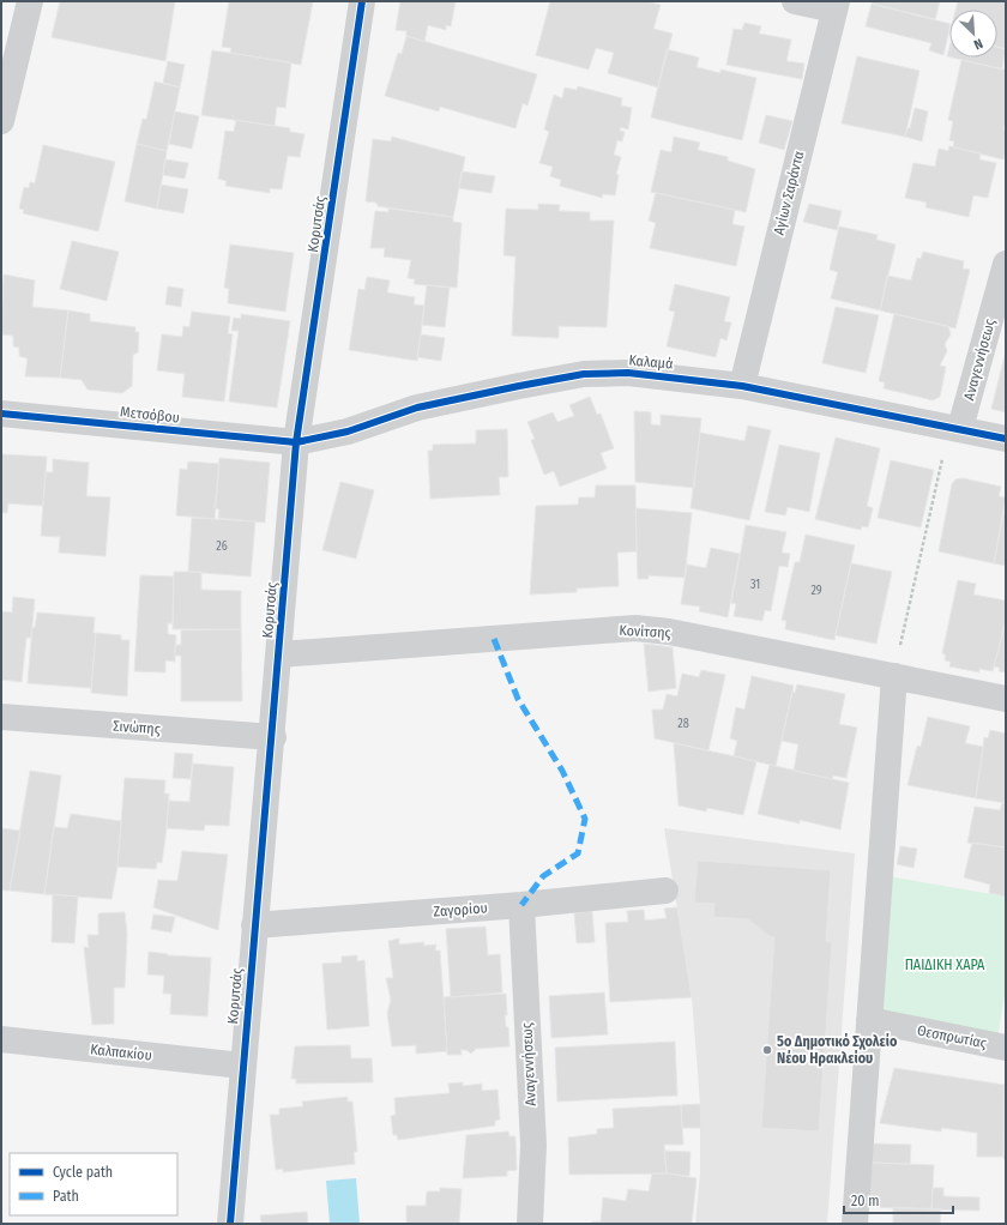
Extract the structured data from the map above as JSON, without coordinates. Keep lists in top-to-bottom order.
{
  "streets": {
    "street": [
      "Αγίων Σαράντα",
      "Κορυτσάς",
      "Αναγεννήσεως",
      "Καλαμά",
      "Μετσόβου",
      "Κονίτσης",
      "Σινώπης",
      "Ζαγορίου",
      "Θεσπρωτίας",
      "Καλπακίου"
    ]
  },
  "crossings": [
    ["Αγίων Σαράντα", "Καλαμά"],
    ["Κορυτσάς", "Καλαμά"],
    ["Κορυτσάς", "Μετσόβου"],
    ["Κορυτσάς", "Κονίτσης"],
    ["Κορυτσάς", "Σινώπης"],
    ["Κορυτσάς", "Ζαγορίου"],
    ["Κορυτσάς", "Καλπακίου"],
    ["Αναγεννήσεως", "Καλαμά"],
    ["Αναγεννήσεως", "Ζαγορίου"],
    ["Καλαμά", "Μετσόβου"]
  ],
  "parks": ["ΠΑΙΔΙΚΗ ΧΑΡΑ"],
  "places": ["5ο Δημοτικό Σχολείο Νέου Ηρακλείου"],
  "house_numbers": [
    "26",
    "31",
    "29",
    "28"
  ],
  "legend": ["Cycle path", "Path"],
  "scale_bar": "20 m",
  "north": "bottom right"
}
